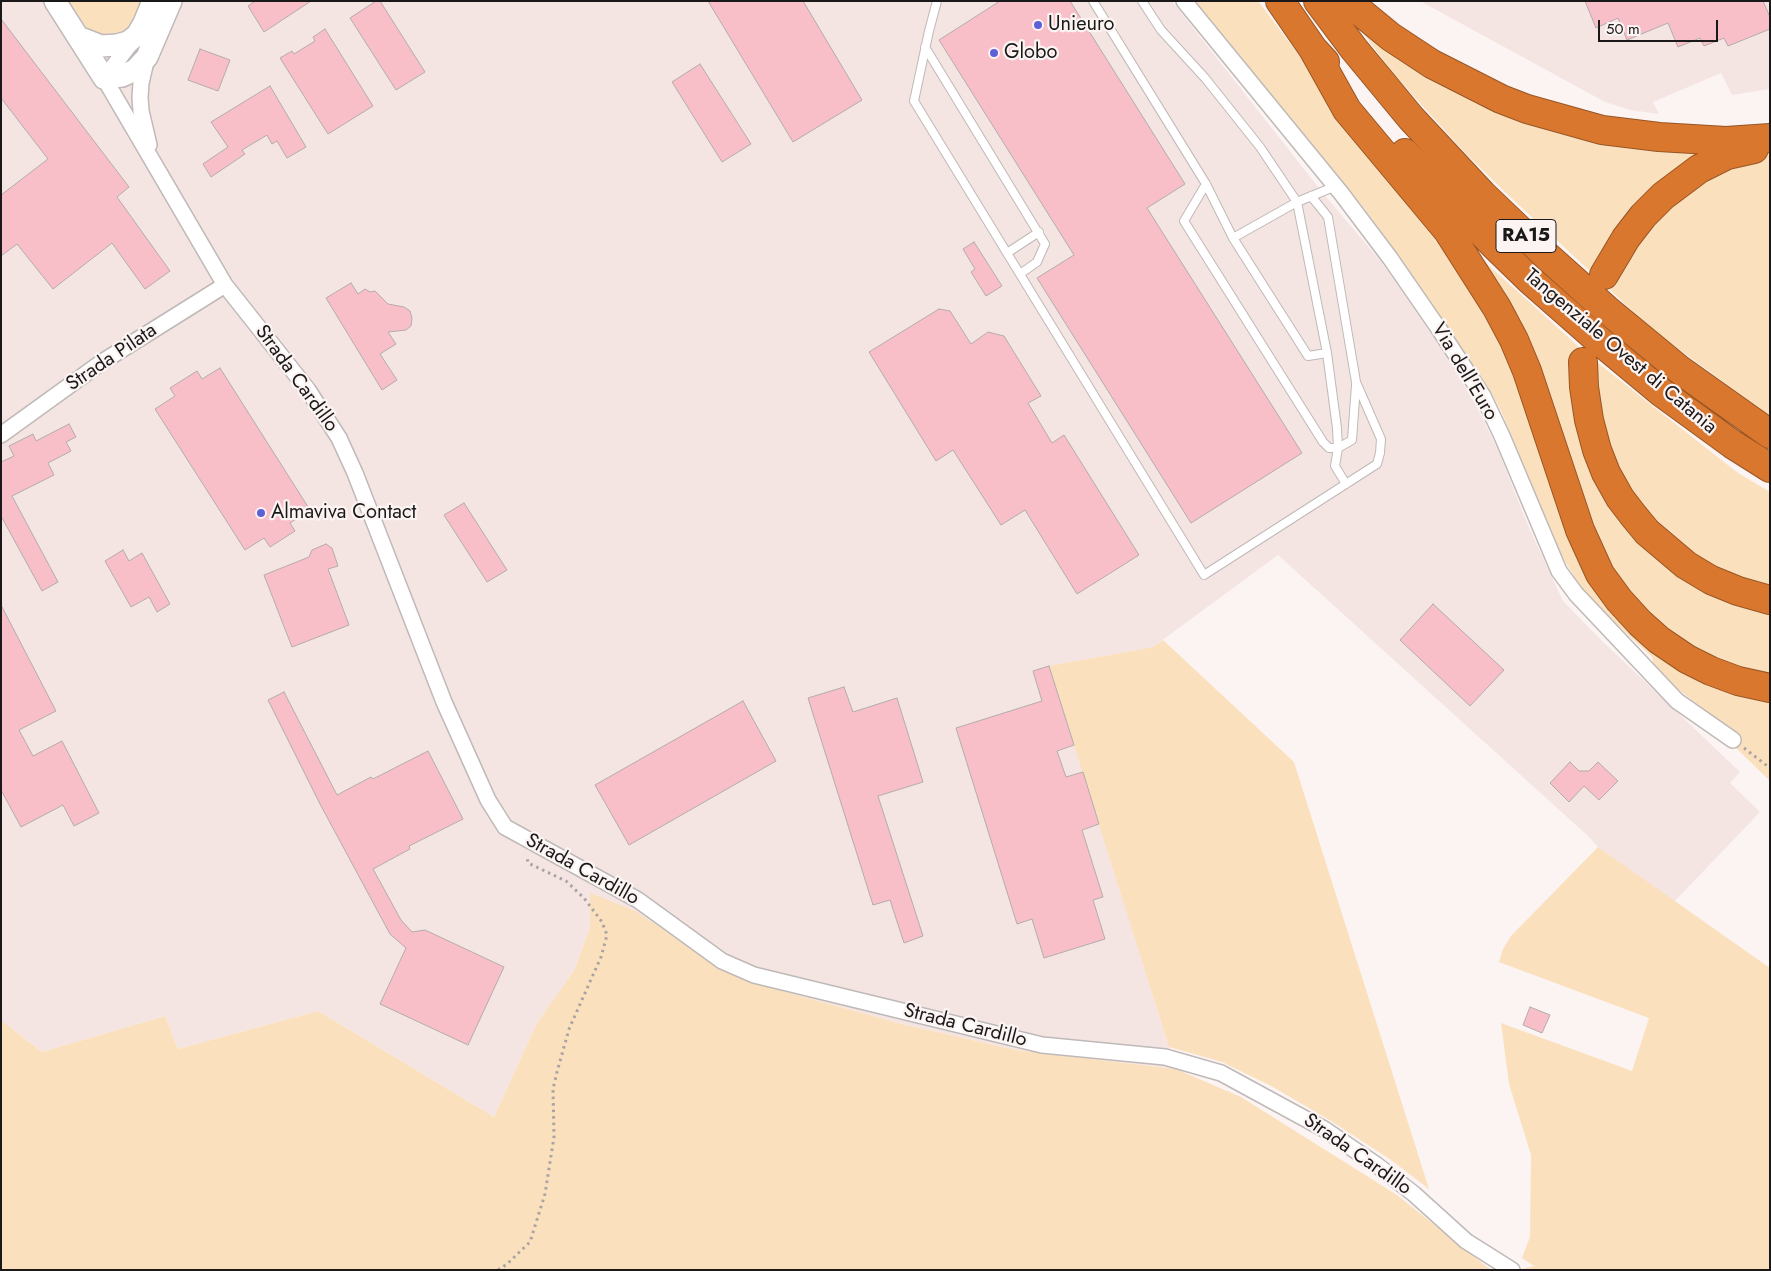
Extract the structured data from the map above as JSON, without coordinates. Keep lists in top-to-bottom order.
{
  "streets": {
    "highway": ["RA15", "Tangenziale Ovest di Catania"],
    "main road": ["Strada Cardillo"],
    "street": ["Strada Pilata", "Via dell'Euro"]
  },
  "crossings": [
    ["Strada Pilata", "Strada Cardillo"]
  ],
  "places": ["Unieuro", "Globo", "Almaviva Contact"],
  "scale_bar": "50 m"
}
